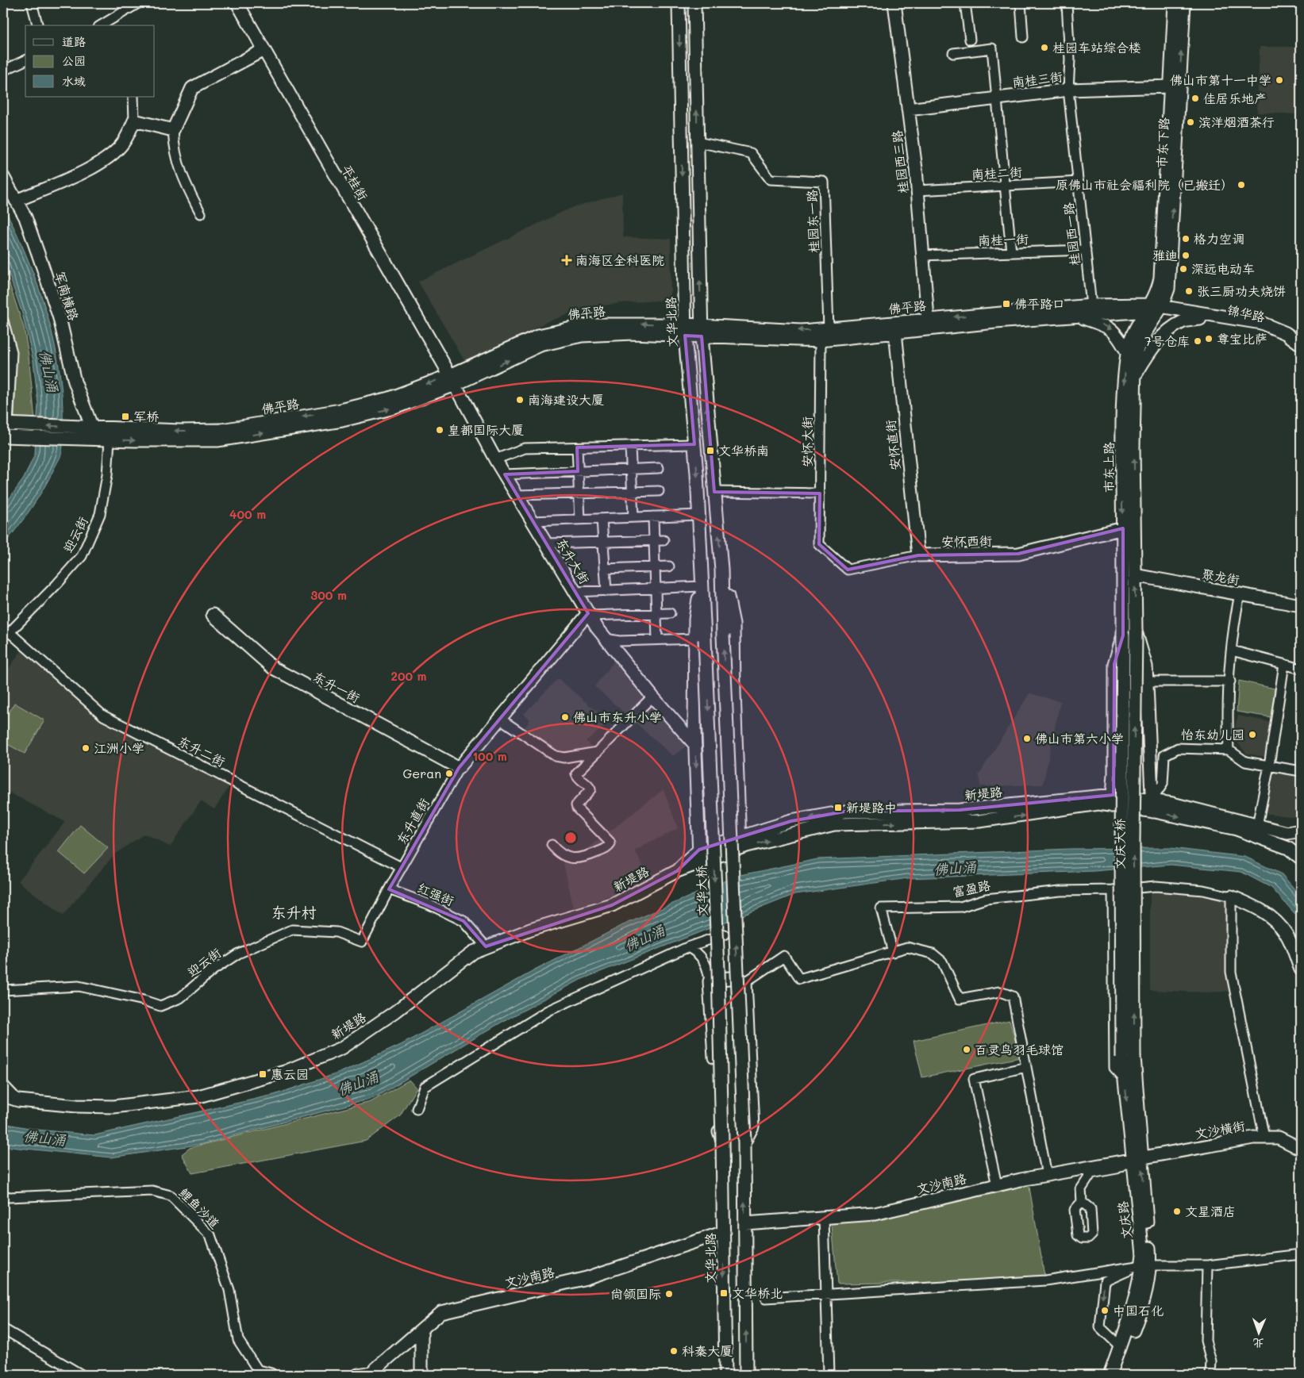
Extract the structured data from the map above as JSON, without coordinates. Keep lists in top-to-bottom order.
{
  "streets": {
    "main road": [
      "南桂三街",
      "市东下路",
      "桂园西三路",
      "平桂街",
      "军南横路",
      "佛平路",
      "锦华路",
      "文华北路",
      "安怀直街",
      "市东上路",
      "安怀西街",
      "东升大街",
      "聚龙街",
      "东升一街",
      "新堤路",
      "文庆大桥",
      "富盈路",
      "文华大桥",
      "文沙横街",
      "文沙南路",
      "文庆路"
    ],
    "street": [
      "南桂二街",
      "桂园东一路",
      "桂园西一路",
      "南桂一街",
      "安怀大街",
      "迎云街",
      "东升二街",
      "东升直街",
      "红强街",
      "鲤鱼沙道"
    ]
  },
  "crossings": [
    ["南桂三街", "市东下路"],
    ["南桂三街", "桂园西三路"],
    ["南桂三街", "桂园西一路"],
    ["市东下路", "佛平路"],
    ["市东下路", "锦华路"],
    ["市东下路", "市东上路"],
    ["桂园西三路", "南桂二街"],
    ["桂园西三路", "南桂一街"],
    ["桂园西三路", "佛平路"],
    ["南桂二街", "桂园西一路"],
    ["平桂街", "佛平路"],
    ["平桂街", "东升大街"],
    ["桂园东一路", "佛平路"],
    ["桂园西一路", "南桂一街"],
    ["桂园西一路", "佛平路"],
    ["军南横路", "佛平路"],
    ["佛平路", "锦华路"],
    ["佛平路", "文华北路"],
    ["佛平路", "安怀大街"],
    ["佛平路", "安怀直街"],
    ["佛平路", "市东上路"],
    ["佛平路", "迎云街"],
    ["佛平路", "东升大街"],
    ["锦华路", "市东上路"],
    ["文华北路", "文华大桥"],
    ["文华北路", "文沙南路"],
    ["安怀大街", "安怀西街"],
    ["安怀直街", "安怀西街"],
    ["市东上路", "安怀西街"],
    ["市东上路", "聚龙街"],
    ["市东上路", "文庆大桥"],
    ["迎云街", "东升二街"],
    ["迎云街", "红强街"],
    ["东升一街", "东升直街"],
    ["东升二街", "东升直街"],
    ["新堤路", "红强街"],
    ["文庆大桥", "文庆路"],
    ["文沙横街", "文沙南路"],
    ["文沙横街", "文庆路"],
    ["文沙南路", "文庆路"]
  ],
  "districts": ["东升村"],
  "water": ["佛山涌"],
  "places": {
    "other": [
      "桂园车站综合楼",
      "佛山市第十一中学",
      "佳居乐地产",
      "滨洋烟酒茶行",
      "原佛山市社会福利院（已搬迁）",
      "格力空调",
      "雅迪",
      "深远电动车",
      "张三厨功夫烧饼",
      "尊宝比萨",
      "7号仓库",
      "南海建设大厦",
      "皇都国际大厦",
      "佛山市东升小学",
      "怡东幼儿园",
      "佛山市第六小学",
      "江洲小学",
      "Geran",
      "百灵鸟羽毛球馆",
      "文星酒店",
      "尚领国际",
      "中国石化",
      "科秦大厦"
    ],
    "health": ["南海区全科医院"],
    "transit": [
      "佛平路口",
      "军桥",
      "文华桥南",
      "新堤路中",
      "惠云园",
      "文华桥北"
    ]
  },
  "legend": ["道路", "公园", "水域"],
  "north": "bottom",
  "rings": [
    "400 m",
    "300 m",
    "200 m",
    "100 m"
  ]
}
